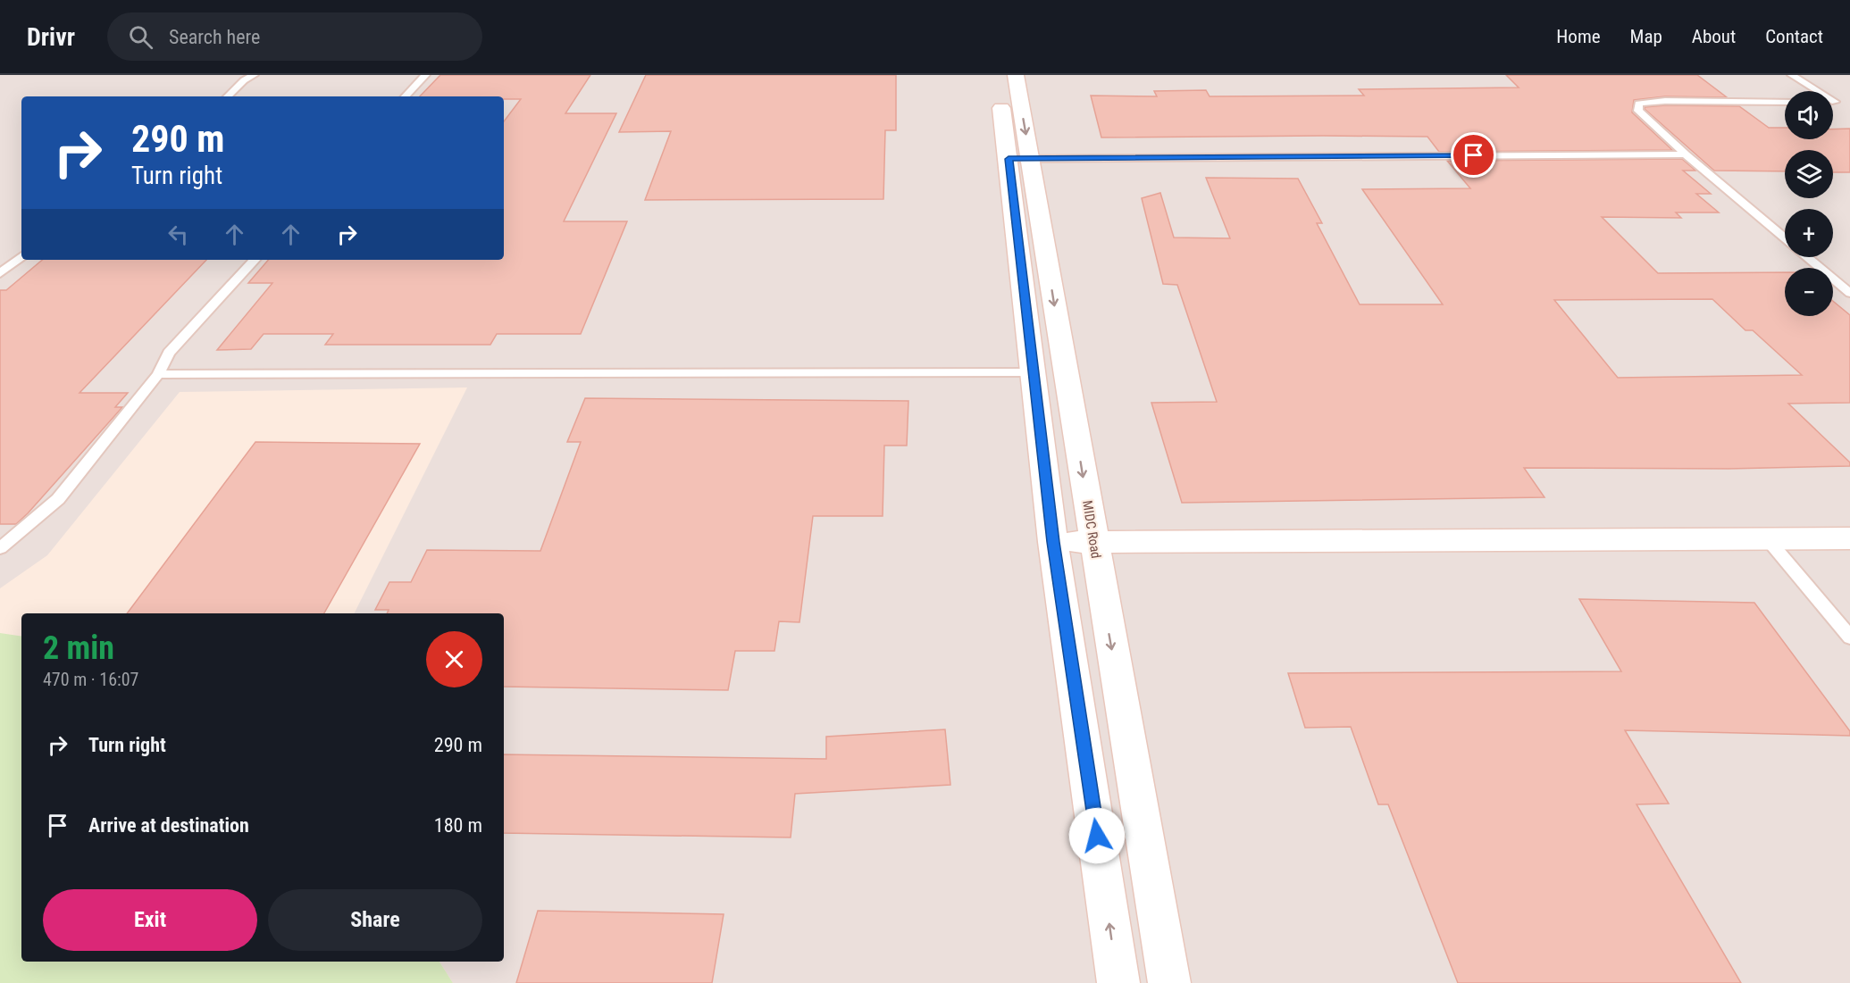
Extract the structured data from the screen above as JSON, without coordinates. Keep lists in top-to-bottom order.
{
  "streets": {
    "street": ["MIDC Road"]
  },
  "page": {
    "header": "Drivr",
    "search": "Search here",
    "nav": [
      "Home",
      "Map",
      "About",
      "Contact"
    ],
    "map_buttons": ["+", "−"],
    "turn": ["290 m", "Turn right"],
    "heading": ["2 min", "470 m · 16:07"],
    "list": [
      {
        "name": "Turn right",
        "value": "290 m"
      },
      {
        "name": "Arrive at destination",
        "value": "180 m"
      }
    ],
    "buttons": ["Exit", "Share"]
  }
}
